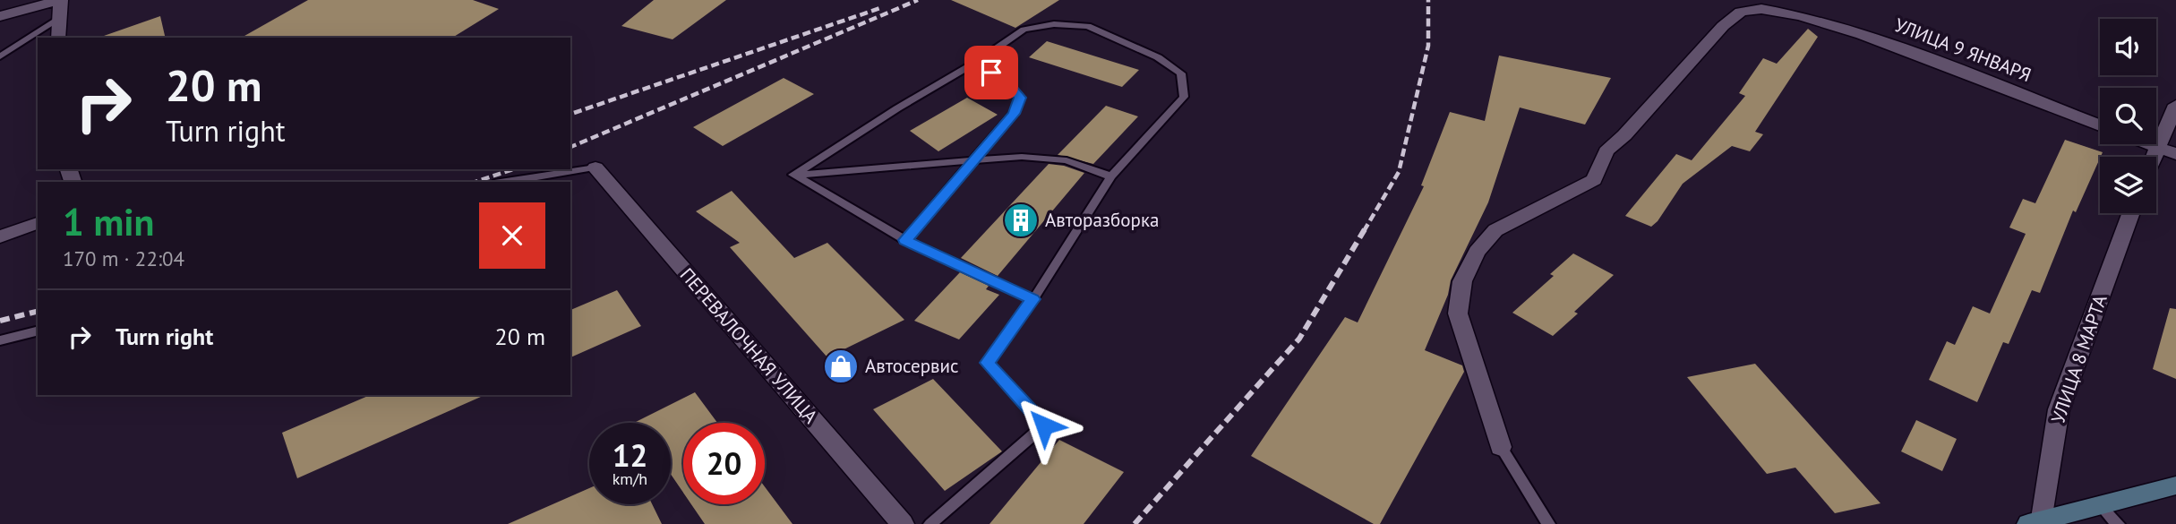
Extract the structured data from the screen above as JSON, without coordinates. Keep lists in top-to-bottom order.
{
  "streets": {
    "street": ["УЛИЦА 9 ЯНВАРЯ", "ПЕРЕВАЛОЧНАЯ УЛИЦА", "УЛИЦА 8 МАРТА"]
  },
  "places": {
    "building": ["Авторазборка"],
    "shop": ["Автосервис"]
  },
  "page": {
    "turn": ["20 m", "Turn right"],
    "heading": ["1 min", "170 m · 22:04"],
    "list": [
      {
        "name": "Turn right",
        "value": "20 m"
      }
    ],
    "speed": "12 km/h",
    "limit": "20"
  }
}
